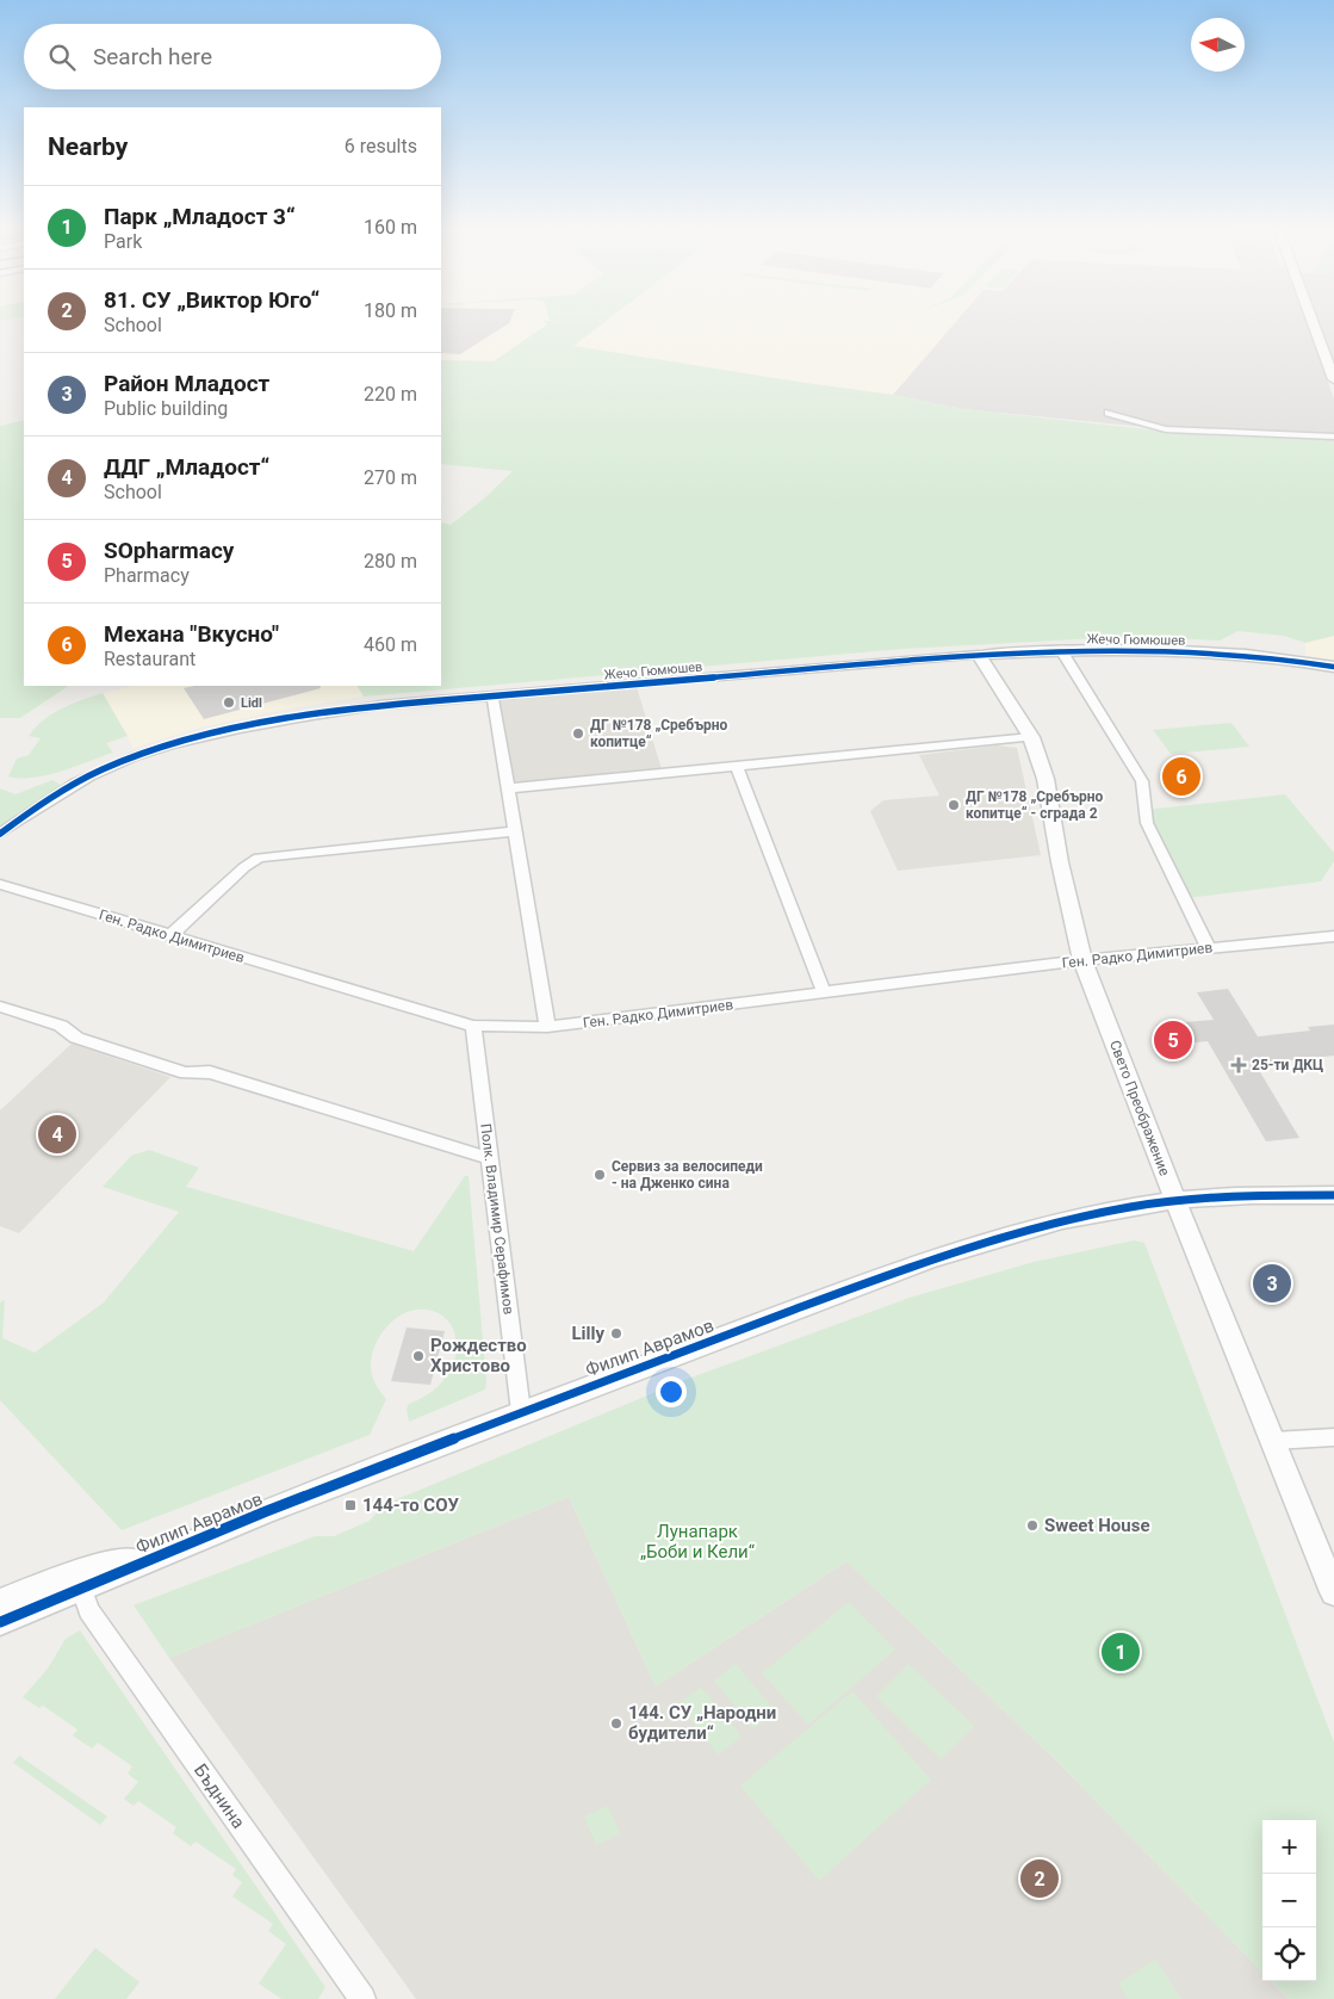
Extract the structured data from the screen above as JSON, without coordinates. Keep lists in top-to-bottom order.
{
  "streets": {
    "street": [
      "Жечо Гюмюшев",
      "Ген. Радко Димитриев",
      "Свето Преображение",
      "Полк. Владимир Серафимов",
      "Филип Аврамов",
      "Бъднина"
    ]
  },
  "crossings": [
    ["Жечо Гюмюшев", "Свето Преображение"],
    ["Ген. Радко Димитриев", "Свето Преображение"],
    ["Ген. Радко Димитриев", "Полк. Владимир Серафимов"],
    ["Свето Преображение", "Филип Аврамов"],
    ["Полк. Владимир Серафимов", "Филип Аврамов"],
    ["Филип Аврамов", "Бъднина"]
  ],
  "parks": ["Лунапарк „Боби и Кели“"],
  "places": {
    "other": [
      "Lidl",
      "ДГ №178 „Сребърно копитце“",
      "ДГ №178 „Сребърно копитце“ - сграда 2",
      "Сервиз за велосипеди - на Дженко сина",
      "Lilly",
      "Рождество Христово",
      "Sweet House",
      "144. СУ „Народни будители“"
    ],
    "health": ["25-ти ДКЦ"],
    "transit": ["144-то СОУ"]
  },
  "north": "left",
  "page": {
    "search": "Search here",
    "heading": ["Nearby", "6 results"],
    "list": [
      {
        "mark": "1",
        "name": "Парк „Младост 3“",
        "note": "Park",
        "value": "160 m"
      },
      {
        "mark": "2",
        "name": "81. СУ „Виктор Юго“",
        "note": "School",
        "value": "180 m"
      },
      {
        "mark": "3",
        "name": "Район Младост",
        "note": "Public building",
        "value": "220 m"
      },
      {
        "mark": "4",
        "name": "ДДГ „Младост“",
        "note": "School",
        "value": "270 m"
      },
      {
        "mark": "5",
        "name": "SOpharmacy",
        "note": "Pharmacy",
        "value": "280 m"
      },
      {
        "mark": "6",
        "name": "Механа \"Вкусно\"",
        "note": "Restaurant",
        "value": "460 m"
      }
    ],
    "pins": [
      "6",
      "5",
      "4",
      "3",
      "1",
      "2"
    ],
    "map_buttons": ["+", "−"]
  }
}
